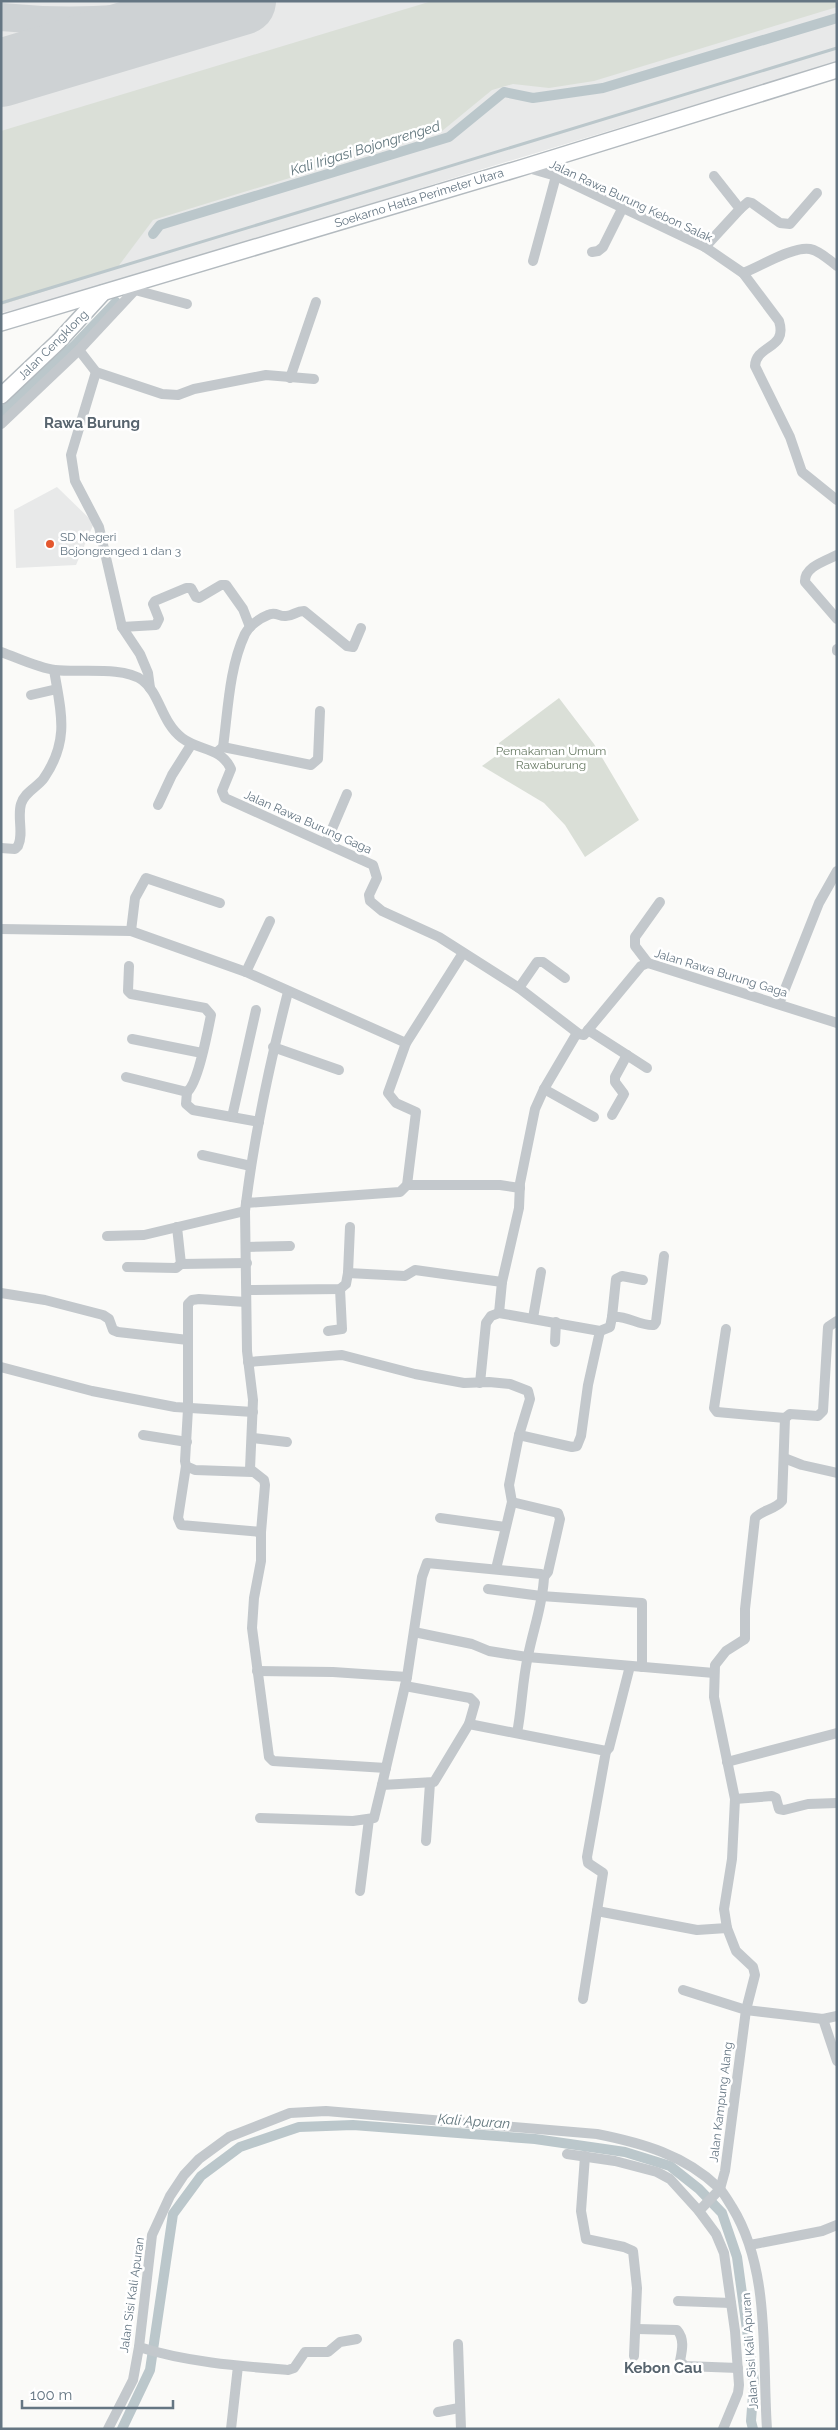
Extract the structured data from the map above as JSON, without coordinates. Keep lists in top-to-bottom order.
{
  "streets": {
    "main road": ["Soekarno Hatta Perimeter Utara", "Jalan Cengklong"],
    "street": [
      "Jalan Rawa Burung Kebon Salak",
      "Jalan Rawa Burung Gaga",
      "Jalan Kampung Alang",
      "Jalan Sisi Kali Apuran"
    ]
  },
  "crossings": [
    ["Soekarno Hatta Perimeter Utara", "Jalan Rawa Burung Kebon Salak"],
    ["Soekarno Hatta Perimeter Utara", "Jalan Cengklong"],
    ["Jalan Kampung Alang", "Jalan Sisi Kali Apuran"]
  ],
  "districts": ["Rawa Burung", "Kebon Cau"],
  "water": ["Kali Irigasi Bojongrenged", "Kali Apuran"],
  "parks": ["Pemakaman Umum Rawaburung"],
  "places": ["SD Negeri Bojongrenged 1 dan 3"],
  "scale_bar": "100 m"
}
